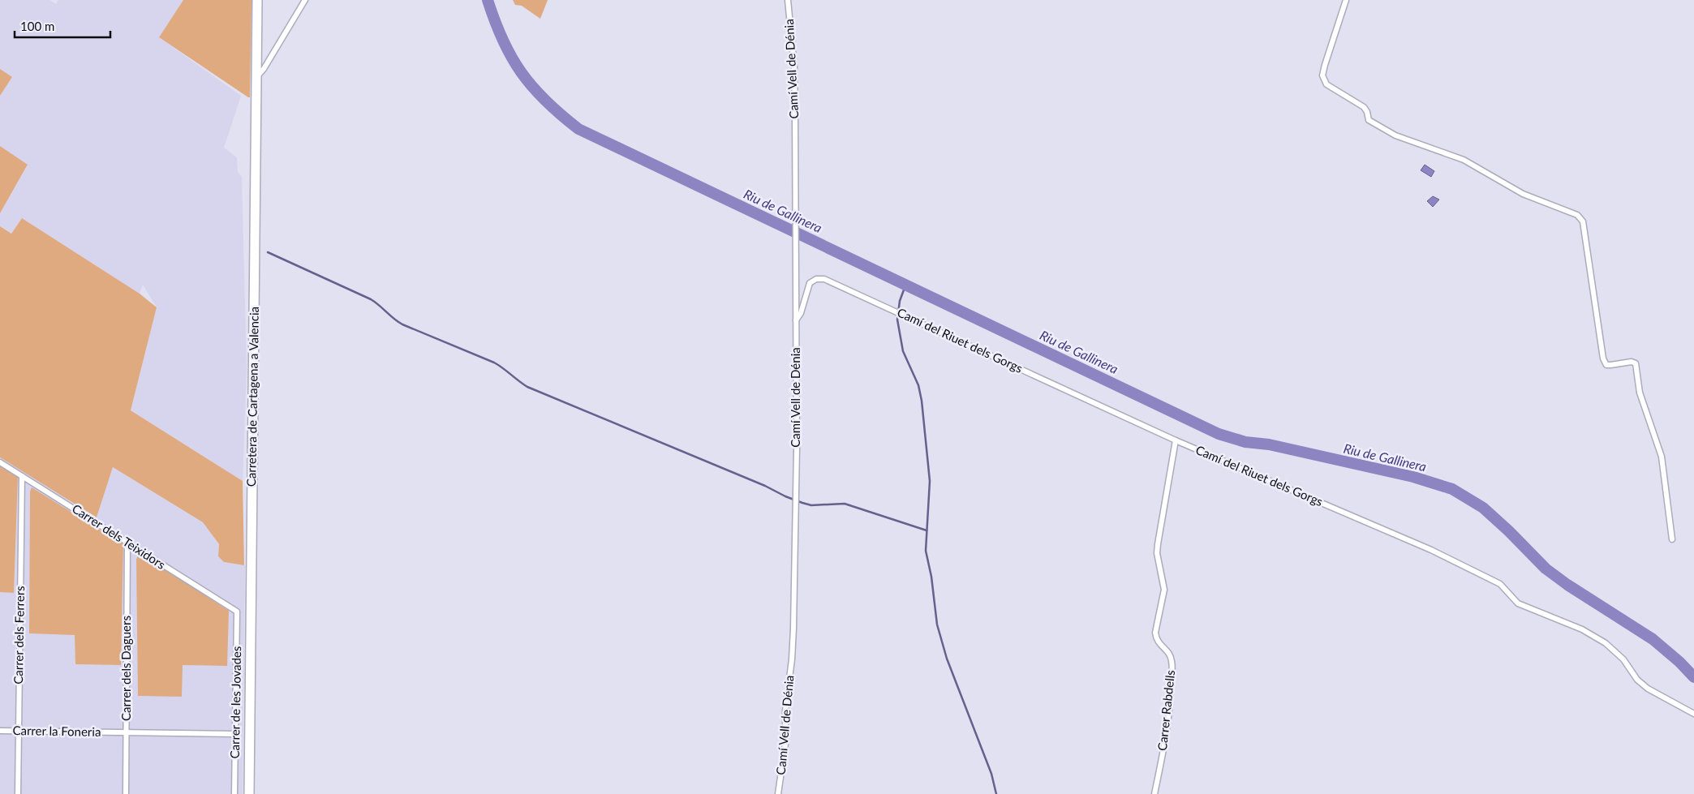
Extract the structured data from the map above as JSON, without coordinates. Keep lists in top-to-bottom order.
{
  "streets": {
    "highway": ["Carretera de Cartagena a Valencia"],
    "street": [
      "Camí Vell de Dénia",
      "Camí del Riuet dels Gorgs",
      "Carrer dels Teixidors",
      "Carrer dels Ferrers",
      "Carrer dels Daguers",
      "Carrer de les Jovades",
      "Carrer Rabdells",
      "Carrer la Foneria"
    ]
  },
  "crossings": [
    ["Camí Vell de Dénia", "Camí del Riuet dels Gorgs"],
    ["Camí del Riuet dels Gorgs", "Carrer Rabdells"],
    ["Carrer dels Teixidors", "Carrer dels Ferrers"],
    ["Carrer dels Teixidors", "Carrer dels Daguers"],
    ["Carrer dels Teixidors", "Carrer de les Jovades"],
    ["Carrer dels Ferrers", "Carrer la Foneria"],
    ["Carrer dels Daguers", "Carrer la Foneria"],
    ["Carrer de les Jovades", "Carrer la Foneria"]
  ],
  "water": ["Riu de Gallinera"],
  "scale_bar": "100 m"
}
